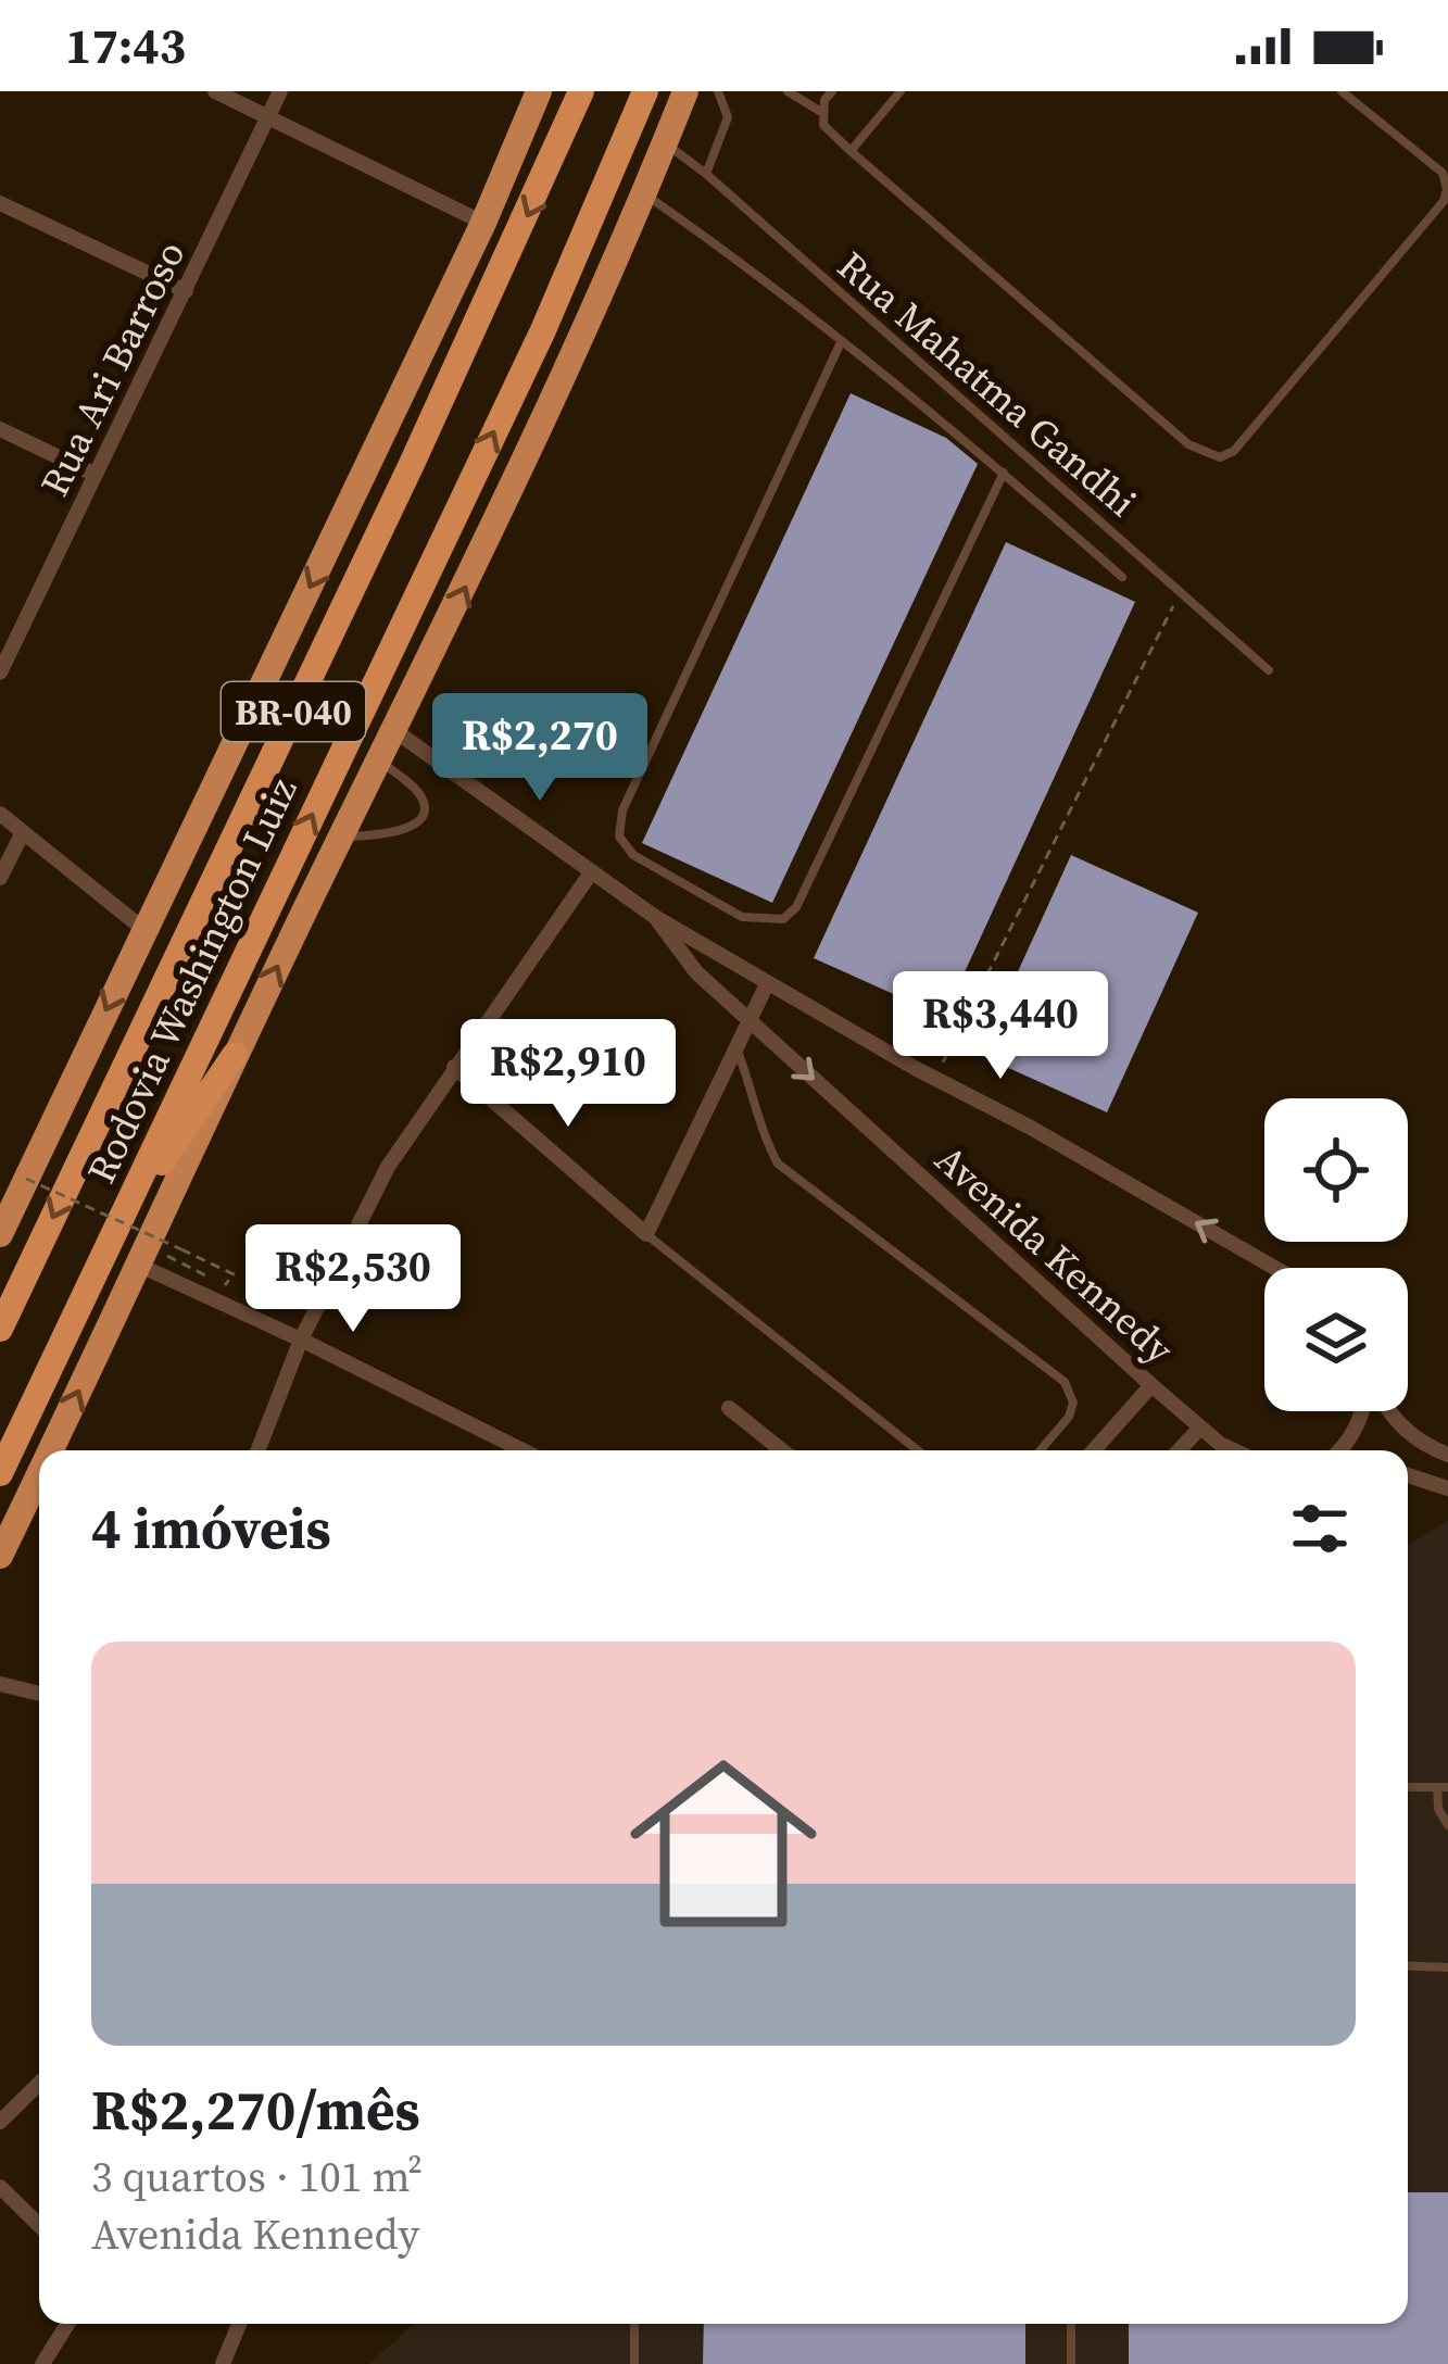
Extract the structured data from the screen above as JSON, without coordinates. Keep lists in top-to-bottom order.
{
  "streets": {
    "highway": ["BR-040", "Rodovia Washington Luiz"],
    "street": ["Rua Ari Barroso", "Avenida Kennedy"],
    "lane": ["Rua Mahatma Gandhi"]
  },
  "page": {
    "status": "17:43",
    "price": [
      "R$2,270",
      "R$3,440",
      "R$2,910",
      "R$2,530"
    ],
    "heading": "4 imóveis",
    "list": [
      {
        "name": "R$2,270/mês",
        "note": "3 quartos · 101 m² · Avenida Kennedy"
      }
    ]
  }
}
